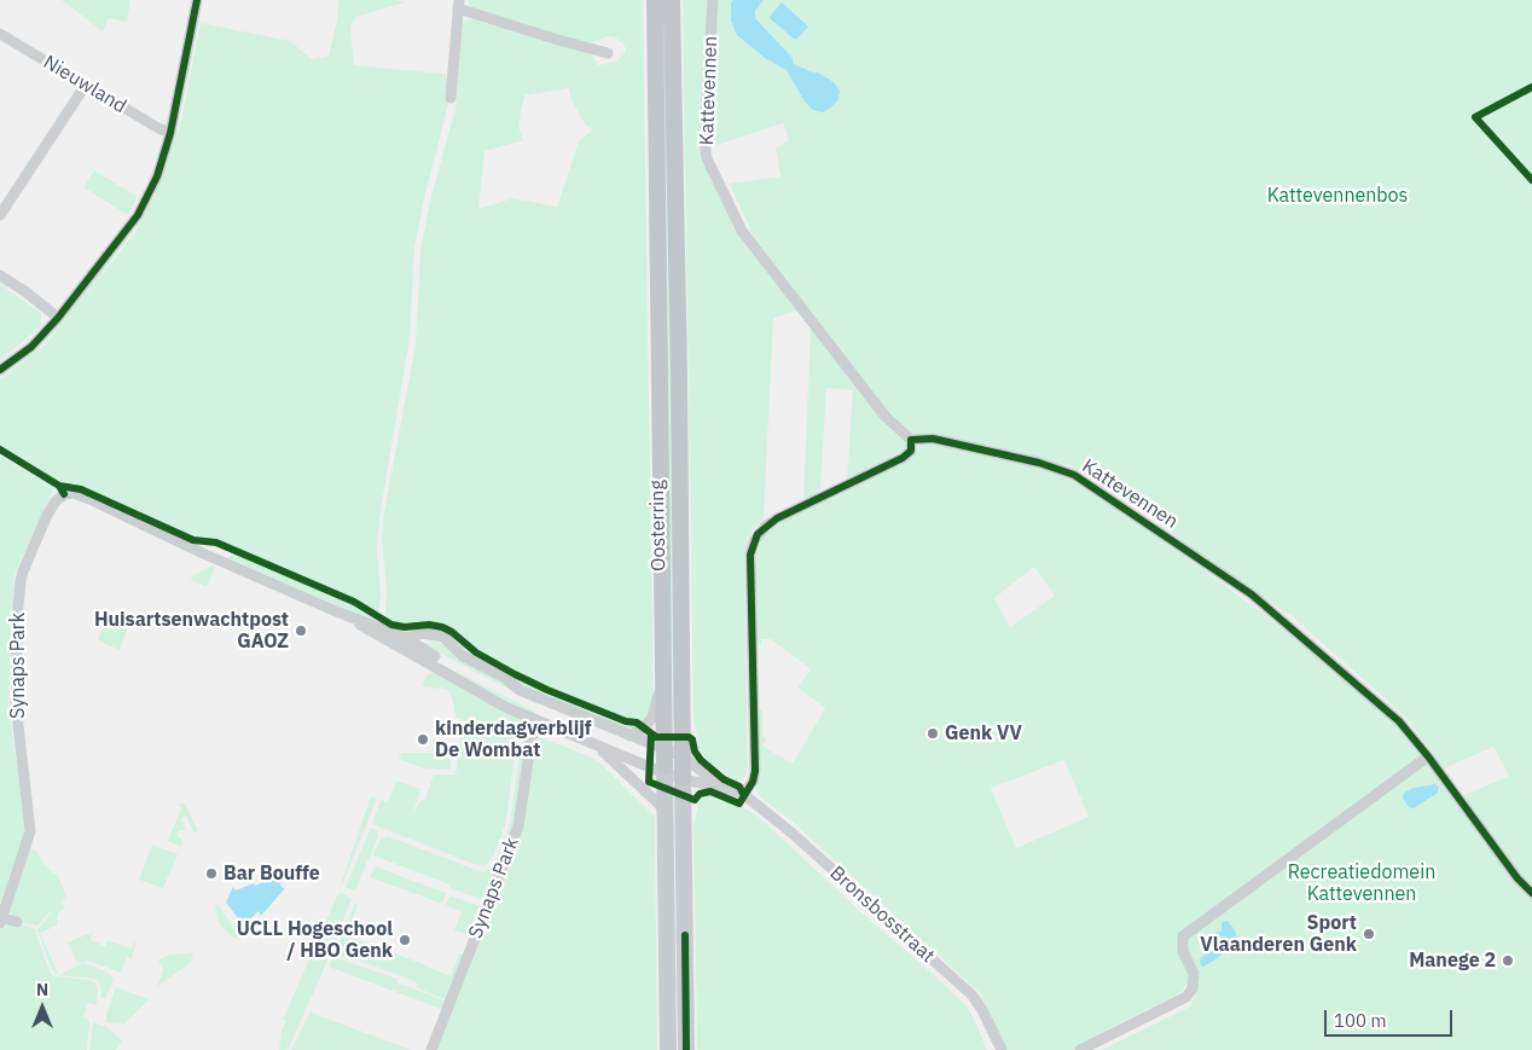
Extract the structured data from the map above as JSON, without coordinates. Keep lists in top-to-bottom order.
{
  "streets": {
    "highway": ["Oosterring"],
    "street": [
      "Nieuwland",
      "Kattevennen",
      "Synaps Park",
      "Bronsbosstraat"
    ]
  },
  "crossings": [
    ["Oosterring", "Synaps Park"]
  ],
  "parks": ["Kattevennenbos", "Recreatiedomein Kattevennen"],
  "places": [
    "Huisartsenwachtpost GAOZ",
    "Genk VV",
    "kinderdagverblijf De Wombat",
    "Bar Bouffe",
    "Sport Vlaanderen Genk",
    "UCLL Hogeschool / HBO Genk",
    "Manege 2"
  ],
  "scale_bar": "100 m",
  "north": "top"
}
